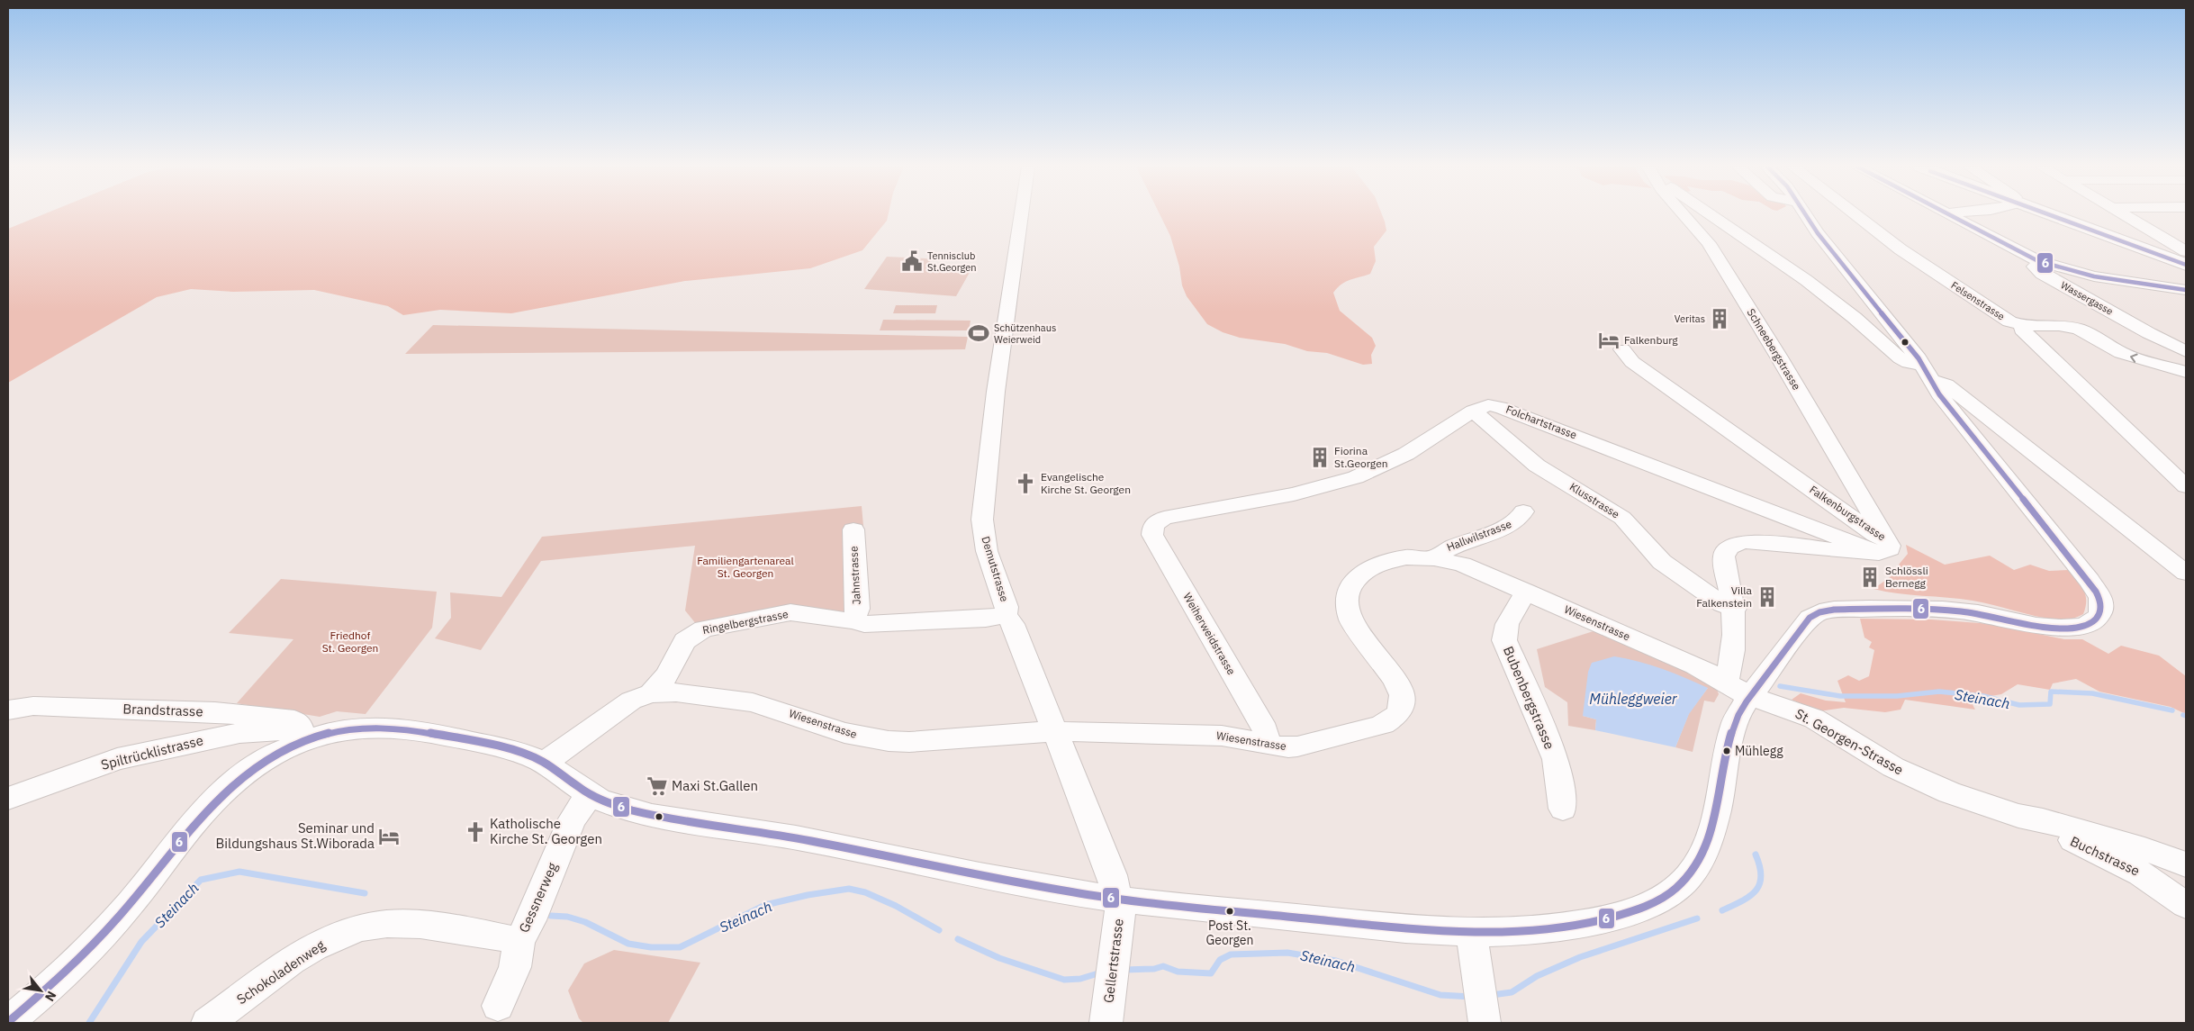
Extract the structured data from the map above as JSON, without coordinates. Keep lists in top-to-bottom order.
{
  "streets": {
    "street": [
      "Wassergasse",
      "Felsenstrasse",
      "Schneebergstrasse",
      "Folchartstrasse",
      "Klusstrasse",
      "Falkenburgstrasse",
      "Hallwilstrasse",
      "Demutstrasse",
      "Jahnstrasse",
      "Ringelbergstrasse",
      "Wiesenstrasse",
      "Weiherweidstrasse",
      "Bubenbergstrasse",
      "Brandstrasse",
      "St. Georgen-Strasse",
      "Spiltrücklistrasse",
      "Buchstrasse",
      "Gessnerweg",
      "Gellertstrasse",
      "Schokoladenweg"
    ]
  },
  "crossings": [
    ["Schneebergstrasse", "Folchartstrasse"],
    ["Schneebergstrasse", "Falkenburgstrasse"],
    ["Folchartstrasse", "Klusstrasse"],
    ["Folchartstrasse", "Falkenburgstrasse"],
    ["Folchartstrasse", "Weiherweidstrasse"],
    ["Klusstrasse", "Falkenburgstrasse"],
    ["Falkenburgstrasse", "Wiesenstrasse"],
    ["Falkenburgstrasse", "St. Georgen-Strasse"],
    ["Hallwilstrasse", "Wiesenstrasse"],
    ["Demutstrasse", "Ringelbergstrasse"],
    ["Demutstrasse", "Wiesenstrasse"],
    ["Demutstrasse", "Gellertstrasse"],
    ["Jahnstrasse", "Ringelbergstrasse"],
    ["Ringelbergstrasse", "Wiesenstrasse"],
    ["Wiesenstrasse", "Weiherweidstrasse"],
    ["Wiesenstrasse", "Bubenbergstrasse"],
    ["Wiesenstrasse", "St. Georgen-Strasse"],
    ["Brandstrasse", "Spiltrücklistrasse"],
    ["St. Georgen-Strasse", "Buchstrasse"],
    ["Gessnerweg", "Schokoladenweg"]
  ],
  "water": ["Mühleggweier", "Steinach"],
  "parks": ["Familiengartenareal St. Georgen", "Friedhof St. Georgen"],
  "places": {
    "public building": ["Tennisclub St.Georgen"],
    "building": [
      "Veritas",
      "Fiorina St.Georgen",
      "Schlössli Bernegg",
      "Villa Falkenstein"
    ],
    "sports": ["Schützenhaus Weierweid"],
    "hotel": ["Falkenburg", "Seminar und Bildungshaus St.Wiborada"],
    "church": ["Evangelische Kirche St. Georgen", "Katholische Kirche St. Georgen"],
    "other": ["Mühlegg", "Post St. Georgen"],
    "supermarket": ["Maxi St.Gallen"]
  },
  "lines": ["transit line 6"],
  "north": "bottom right"
}
